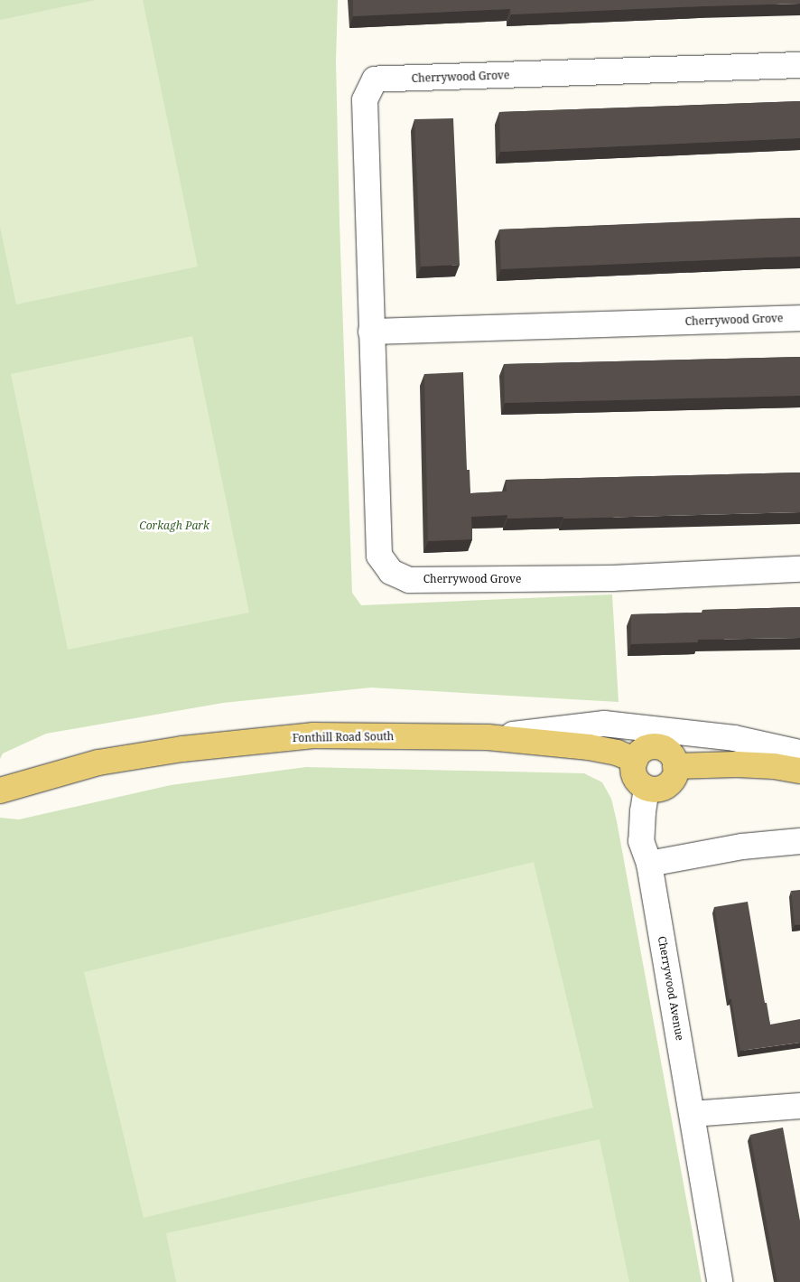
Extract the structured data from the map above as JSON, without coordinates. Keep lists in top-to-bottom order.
{
  "streets": {
    "main road": ["Fonthill Road South"],
    "street": ["Cherrywood Grove", "Cherrywood Avenue"]
  },
  "crossings": [
    ["Fonthill Road South", "Cherrywood Avenue"]
  ],
  "parks": ["Corkagh Park"]
}
